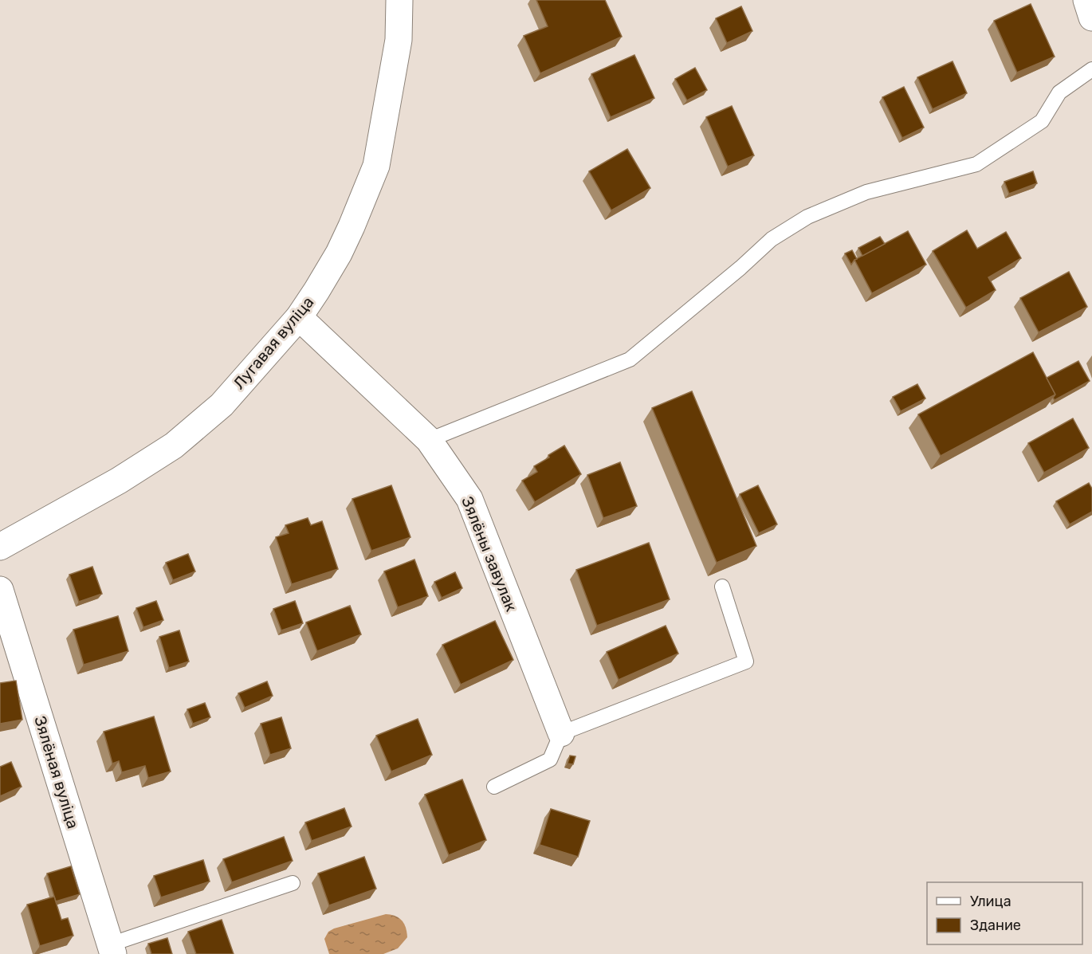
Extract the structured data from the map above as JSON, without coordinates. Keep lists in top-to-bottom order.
{
  "streets": {
    "street": ["Лугавая вуліца", "Зялёны завулак", "Зялёная вуліца"]
  },
  "crossings": [
    ["Лугавая вуліца", "Зялёны завулак"]
  ],
  "legend": ["Улица", "Здание"]
}
